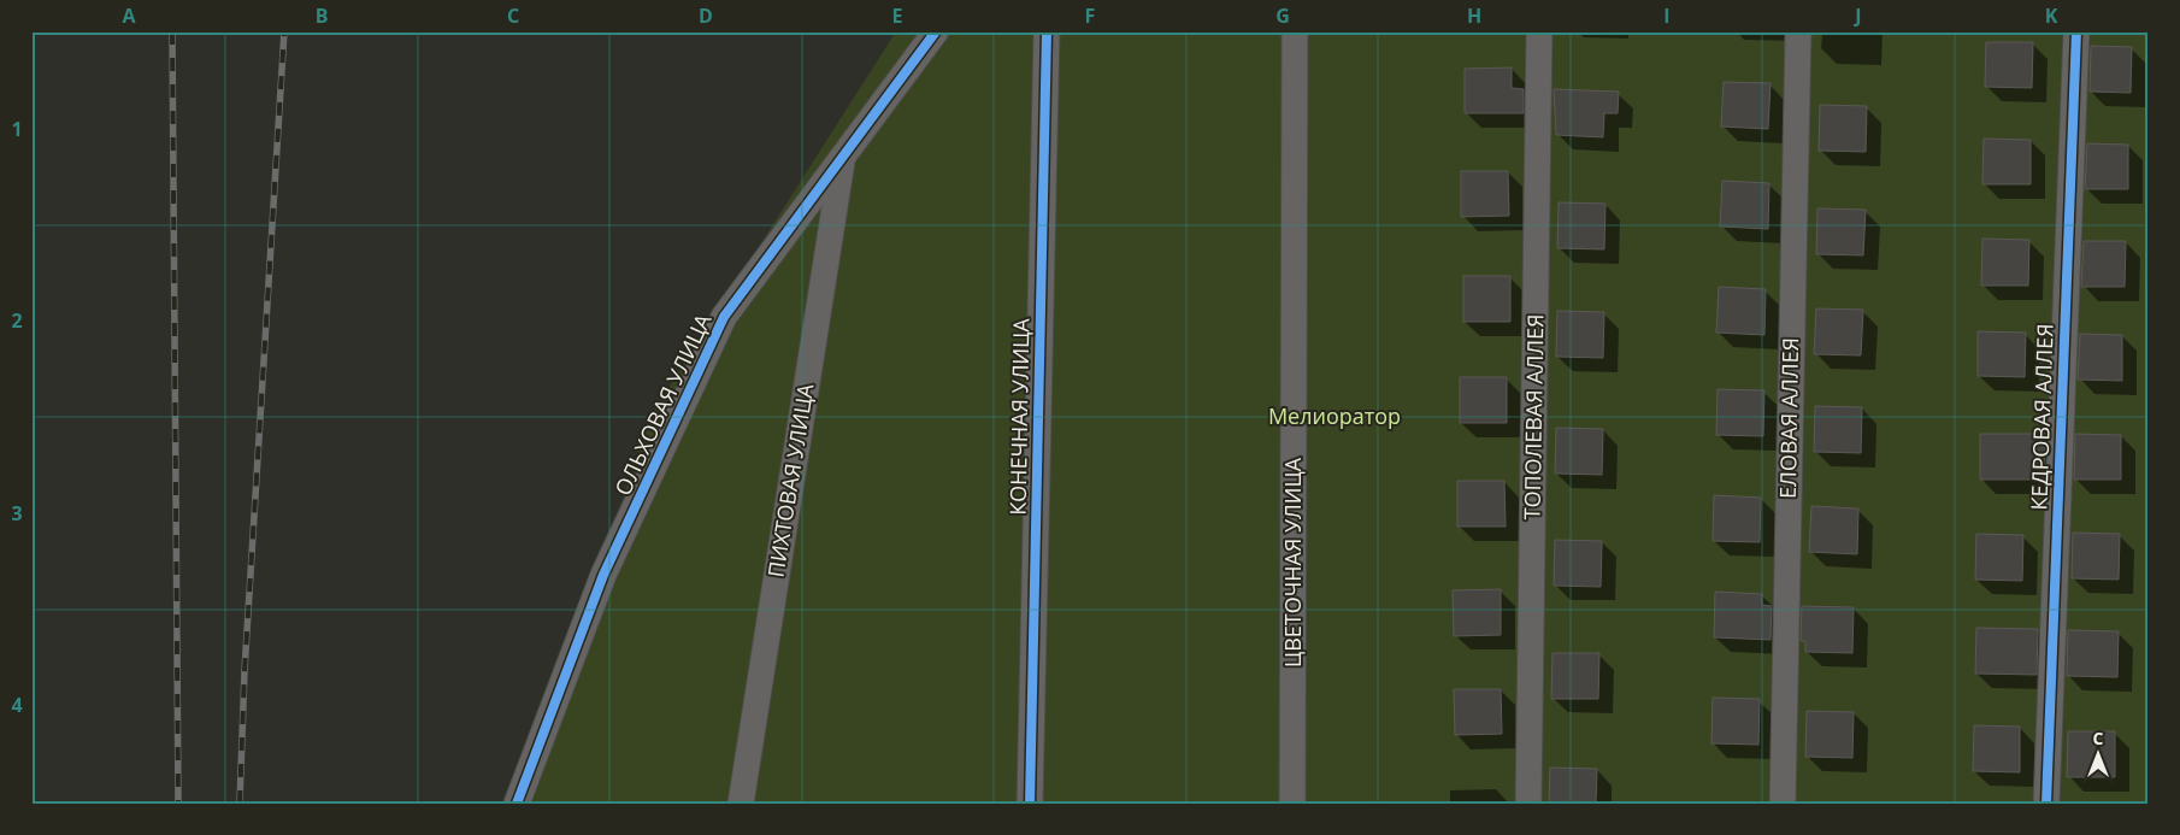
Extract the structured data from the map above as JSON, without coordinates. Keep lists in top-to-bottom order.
{
  "streets": {
    "street": [
      "ОЛЬХОВАЯ УЛИЦА",
      "КОНЕЧНАЯ УЛИЦА",
      "ТОПОЛЕВАЯ АЛЛЕЯ",
      "КЕДРОВАЯ АЛЛЕЯ",
      "ЕЛОВАЯ АЛЛЕЯ",
      "ПИХТОВАЯ УЛИЦА",
      "ЦВЕТОЧНАЯ УЛИЦА"
    ]
  },
  "crossings": [
    ["ОЛЬХОВАЯ УЛИЦА", "ПИХТОВАЯ УЛИЦА"]
  ],
  "parks": ["Мелиоратор"],
  "north": "top",
  "grid": {
    "columns": [
      "A",
      "B",
      "C",
      "D",
      "E",
      "F",
      "G",
      "H",
      "I",
      "J",
      "K"
    ],
    "rows": [
      "1",
      "2",
      "3",
      "4"
    ]
  }
}
